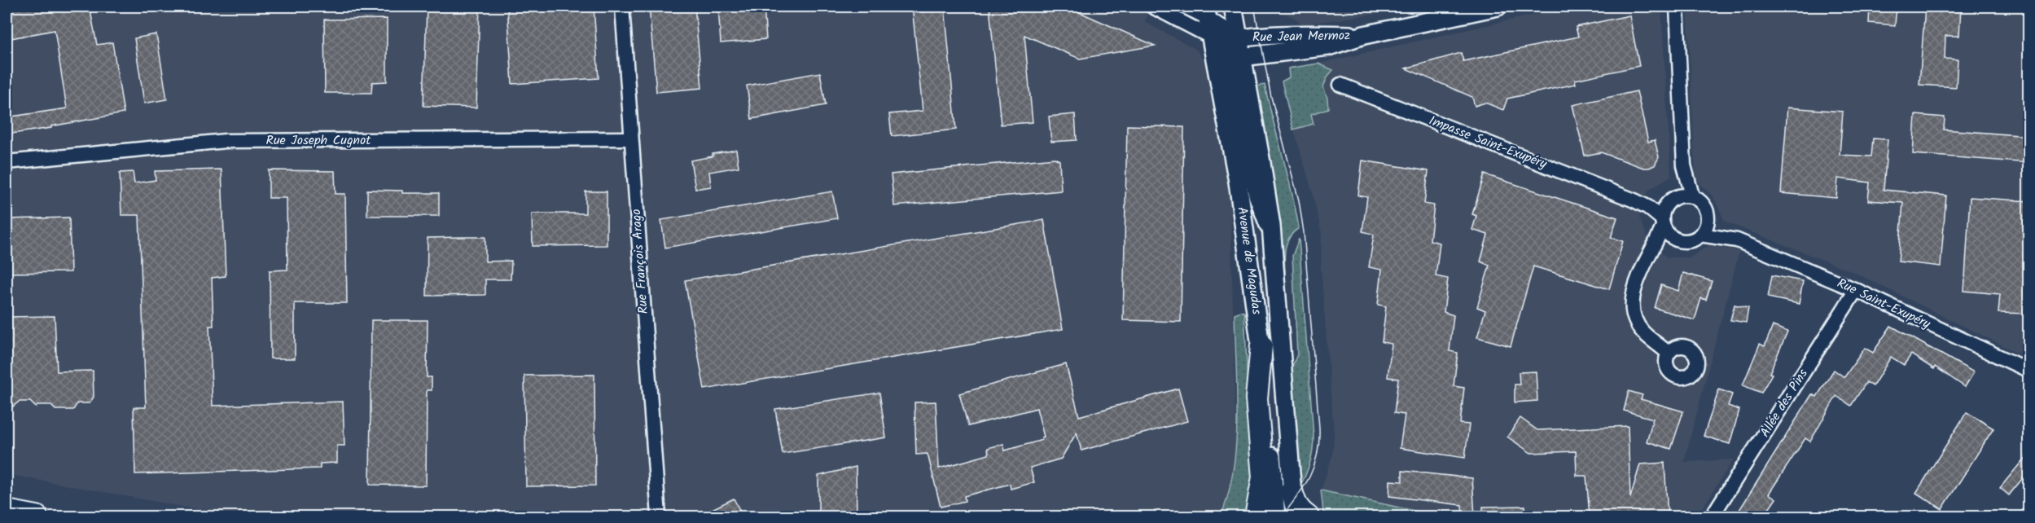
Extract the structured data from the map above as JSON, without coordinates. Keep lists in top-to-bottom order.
{
  "streets": {
    "main road": ["Rue Jean Mermoz", "Avenue de Magudas"],
    "street": [
      "Rue Joseph Cugnot",
      "Impasse Saint-Exupéry",
      "Rue François Arago",
      "Rue Saint-Exupéry",
      "Allée des Pins"
    ]
  },
  "crossings": [
    ["Rue Jean Mermoz", "Avenue de Magudas"],
    ["Rue Joseph Cugnot", "Rue François Arago"],
    ["Impasse Saint-Exupéry", "Rue Saint-Exupéry"],
    ["Rue Saint-Exupéry", "Allée des Pins"]
  ]
}
